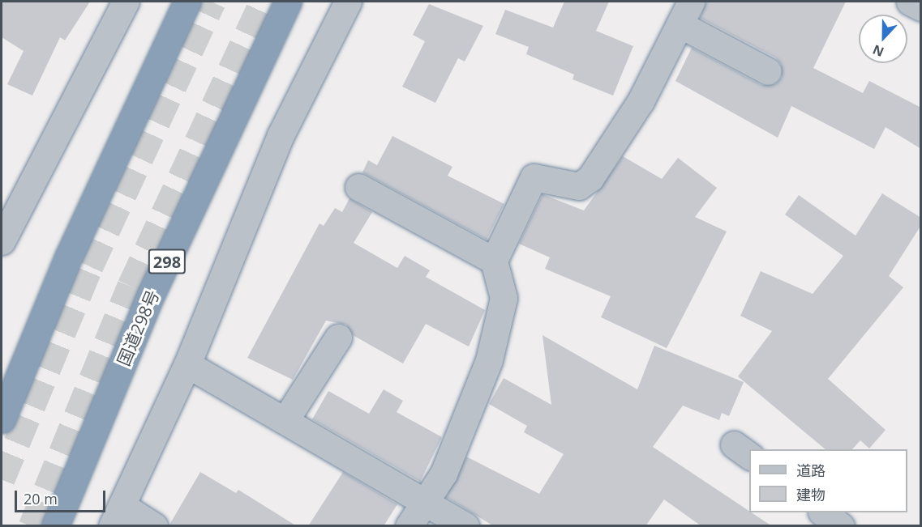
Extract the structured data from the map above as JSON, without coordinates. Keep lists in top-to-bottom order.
{
  "streets": {
    "highway": ["298", "国道298号"]
  },
  "legend": ["道路", "建物"],
  "scale_bar": "20 m",
  "north": "bottom"
}
